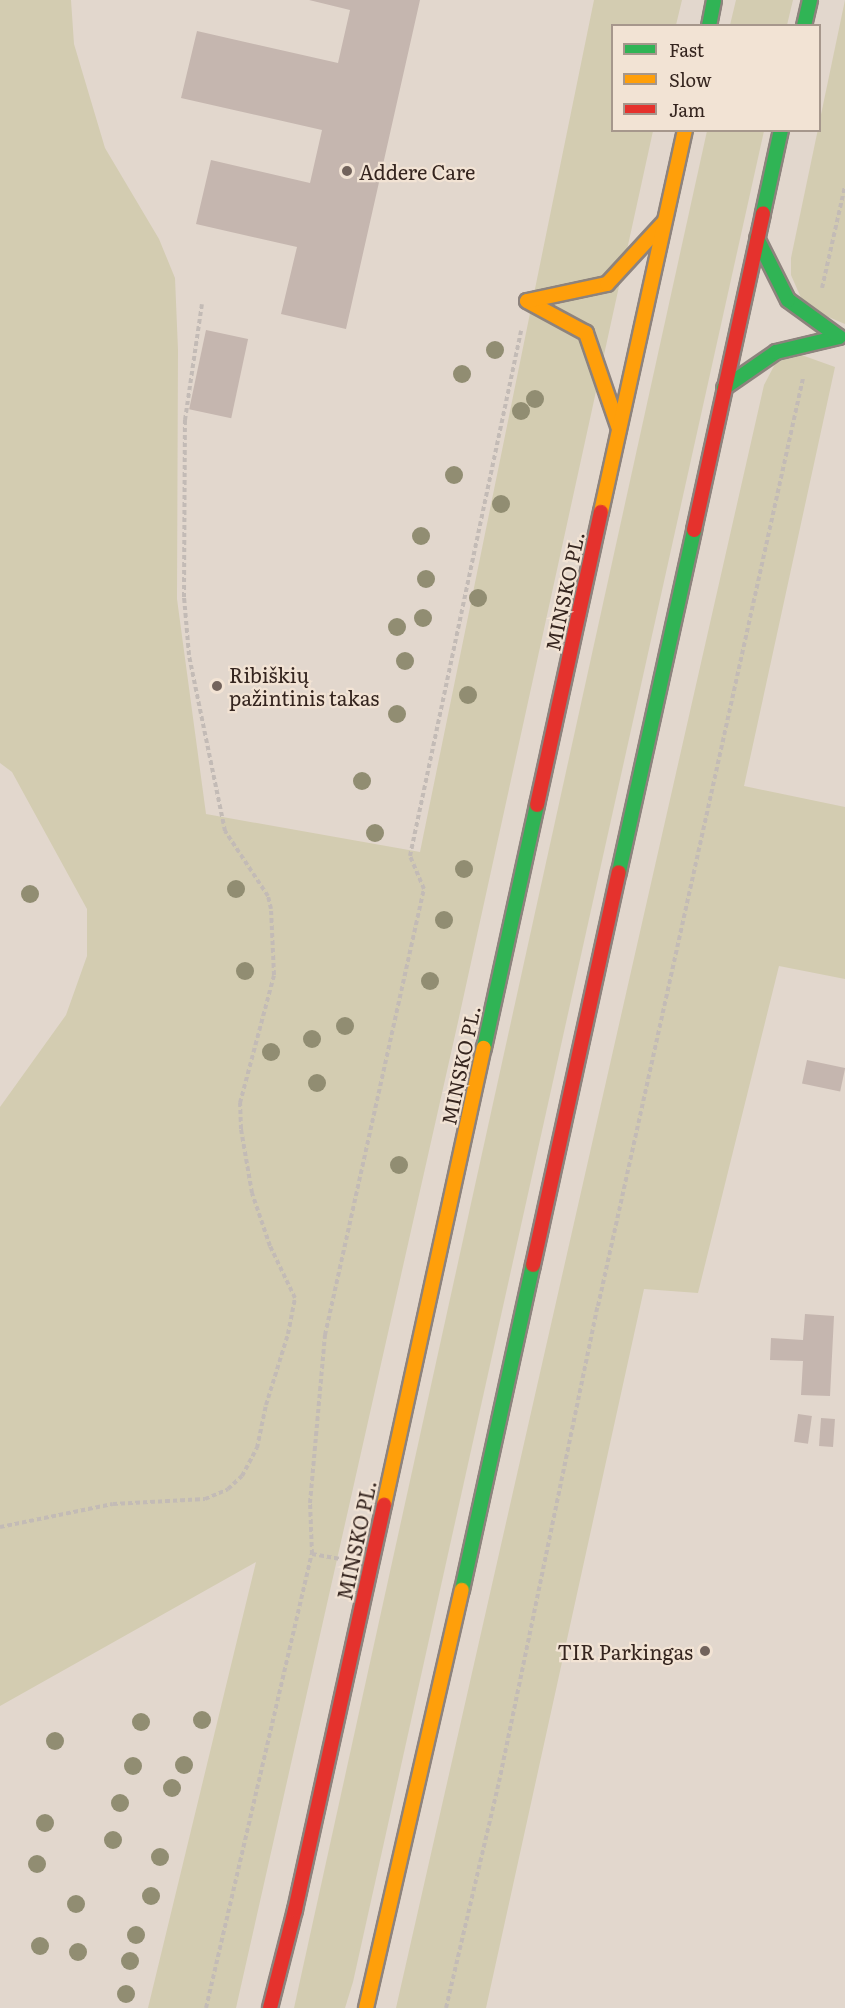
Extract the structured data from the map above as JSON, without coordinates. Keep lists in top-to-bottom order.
{
  "streets": {
    "highway": ["MINSKO PL."]
  },
  "places": ["Addere Care", "Ribiškių pažintinis takas", "TIR Parkingas"],
  "legend": ["Fast", "Slow", "Jam"]
}
